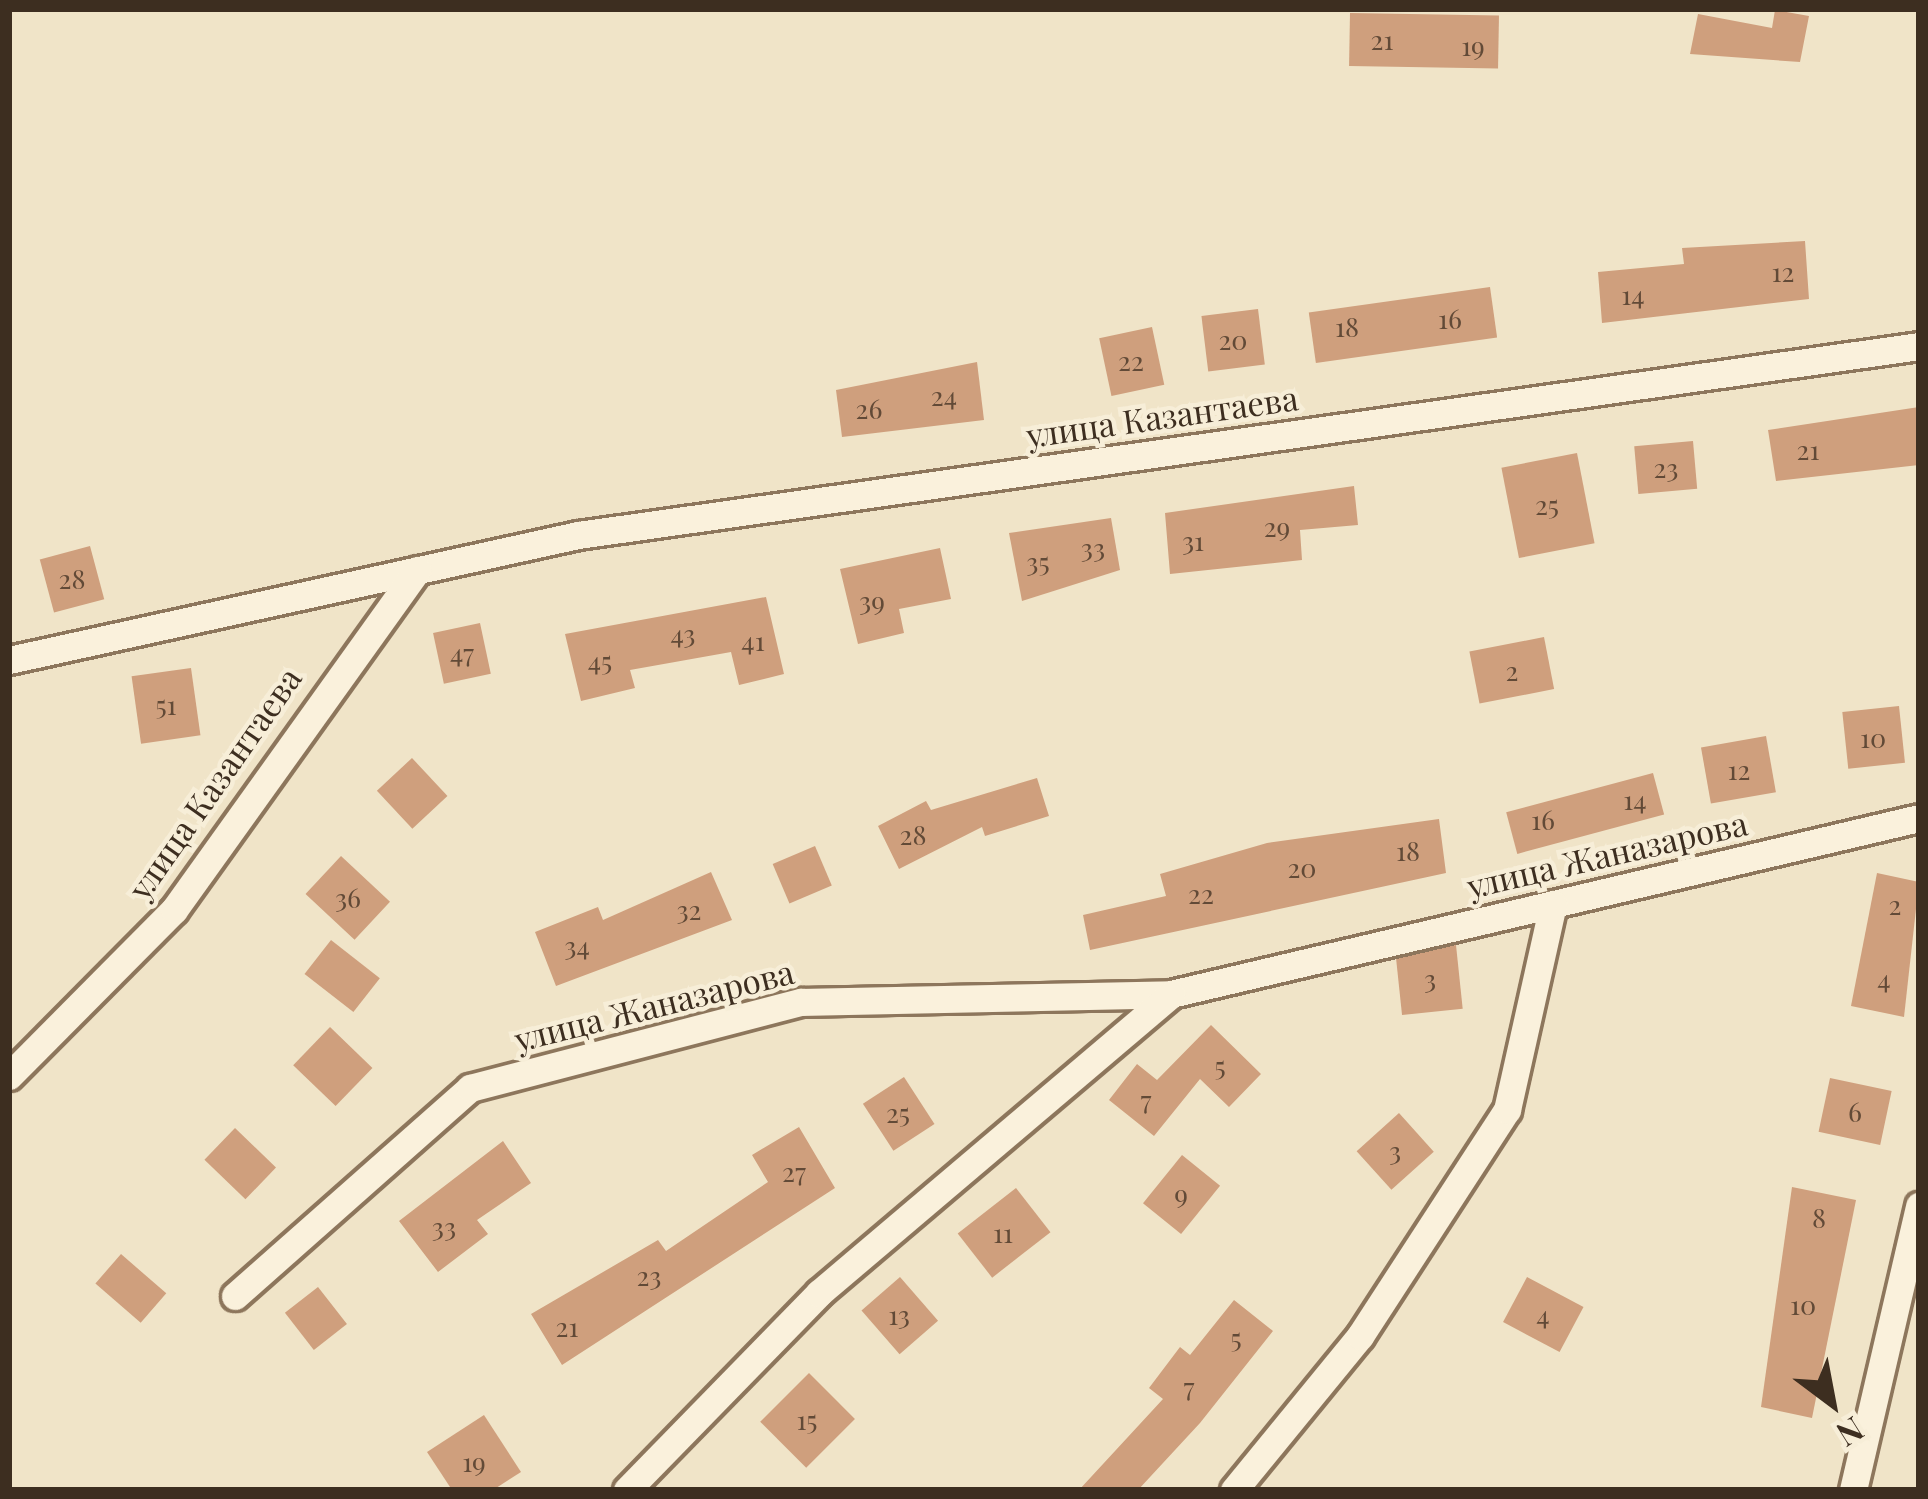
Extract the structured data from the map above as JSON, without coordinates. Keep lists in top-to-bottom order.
{
  "streets": {
    "street": ["улица Казантаева", "улица Жаназарова"]
  },
  "house_numbers": [
    "21",
    "19",
    "12",
    "14",
    "16",
    "18",
    "20",
    "22",
    "24",
    "26",
    "21",
    "23",
    "25",
    "29",
    "31",
    "33",
    "35",
    "28",
    "39",
    "43",
    "41",
    "47",
    "45",
    "2",
    "51",
    "10",
    "12",
    "14",
    "16",
    "28",
    "18",
    "20",
    "22",
    "36",
    "2",
    "32",
    "34",
    "3",
    "4",
    "5",
    "7",
    "6",
    "25",
    "3",
    "27",
    "9",
    "8",
    "33",
    "11",
    "23",
    "10",
    "13",
    "4",
    "21",
    "5",
    "7",
    "15",
    "19"
  ],
  "north": "bottom right"
}
